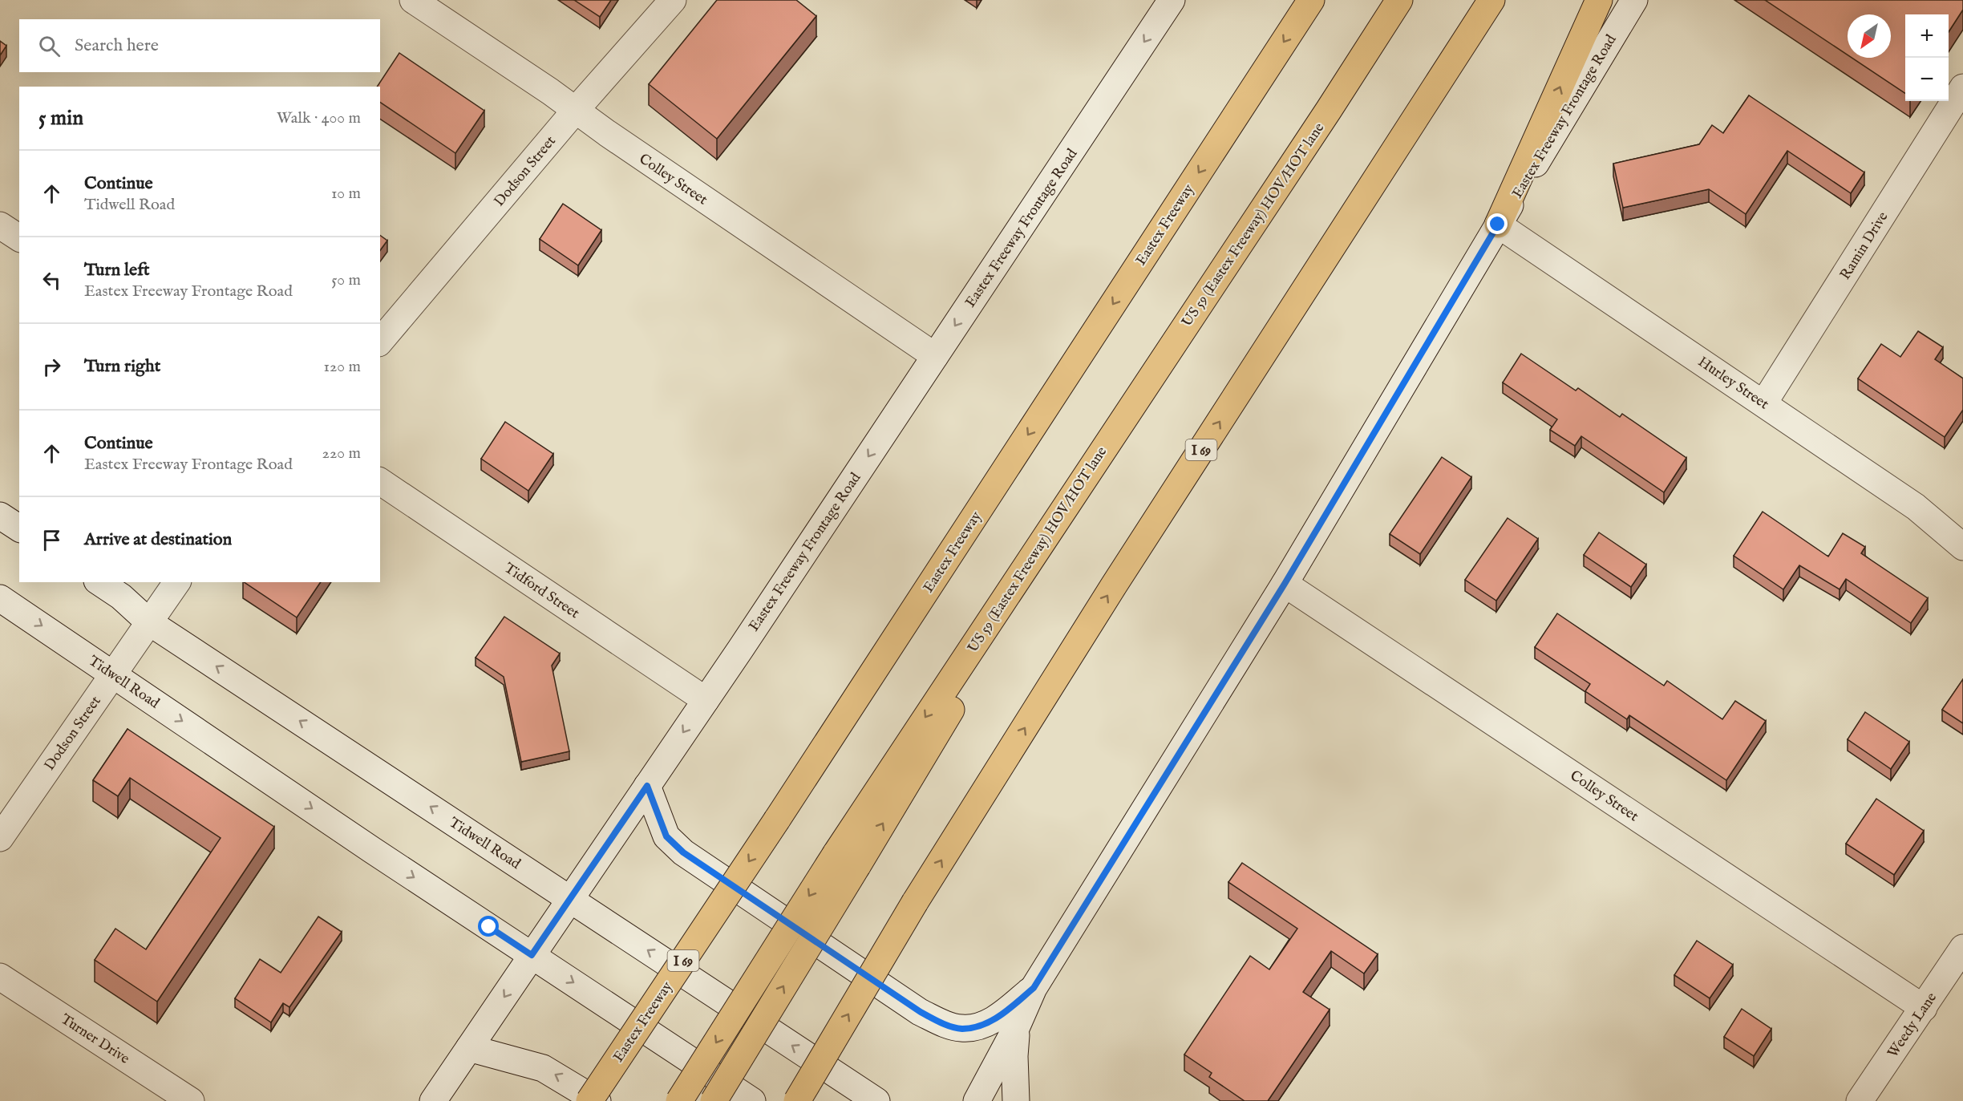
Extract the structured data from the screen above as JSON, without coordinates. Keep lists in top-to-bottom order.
{
  "streets": {
    "highway": ["Eastex Freeway", "US 59 (Eastex Freeway) HOV/HOT lane", "I 69"],
    "main road": [
      "Eastex Freeway Frontage Road",
      "Dodson Street",
      "Colley Street",
      "Ramin Drive",
      "Hurley Street",
      "Tidford Street",
      "Tidwell Road",
      "Weedy Lane",
      "Turner Drive"
    ]
  },
  "crossings": [
    ["Eastex Freeway Frontage Road", "Colley Street"],
    ["Eastex Freeway Frontage Road", "Hurley Street"],
    ["Eastex Freeway Frontage Road", "Tidford Street"],
    ["Eastex Freeway Frontage Road", "Tidwell Road"],
    ["Dodson Street", "Colley Street"],
    ["Dodson Street", "Tidwell Road"],
    ["Colley Street", "Weedy Lane"],
    ["Ramin Drive", "Hurley Street"]
  ],
  "one_way": ["Eastex Freeway Frontage Road"],
  "north": "bottom left",
  "page": {
    "map_buttons": ["+", "−"],
    "search": "Search here",
    "heading": ["5 min", "Walk · 400 m"],
    "list": [
      ["Continue", "Tidwell Road", "10 m"],
      ["Turn left", "Eastex Freeway Frontage Road", "50 m"],
      ["Turn right", "120 m"],
      ["Continue", "Eastex Freeway Frontage Road", "220 m"],
      "Arrive at destination"
    ]
  }
}
